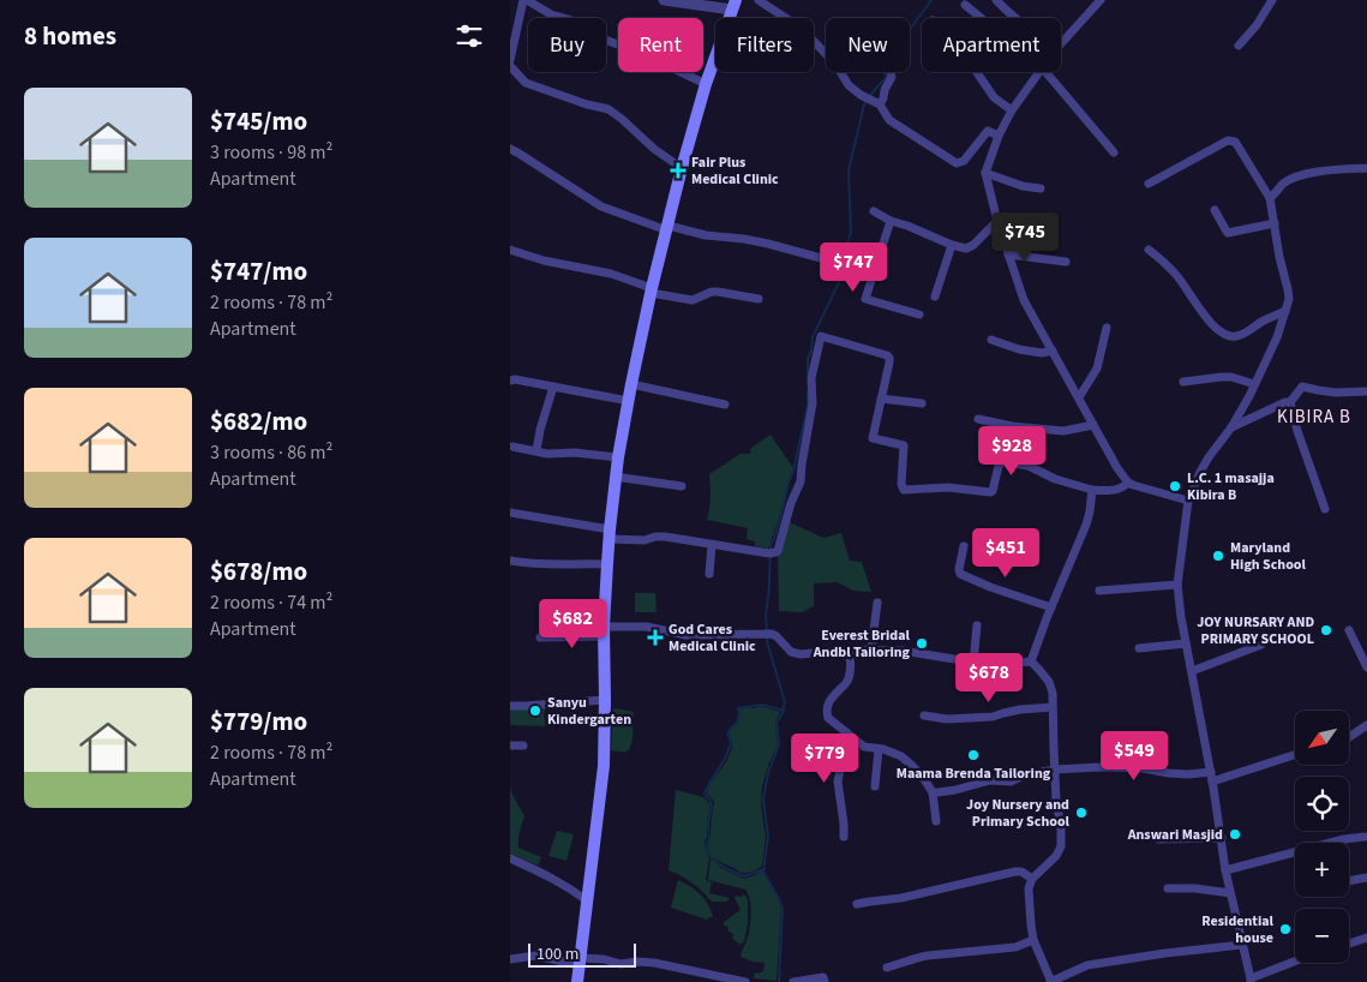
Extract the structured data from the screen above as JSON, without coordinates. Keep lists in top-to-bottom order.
{
  "districts": ["KIBIRA B"],
  "places": {
    "health": ["Fair Plus Medical Clinic", "God Cares Medical Clinic"],
    "other": [
      "L.C. 1 masajja Kibira B",
      "Maryland High School",
      "JOY NURSARY AND PRIMARY SCHOOL",
      "Everest Bridal Andbl Tailoring",
      "Sanyu Kindergarten",
      "Maama Brenda Tailoring",
      "Joy Nursery and Primary School",
      "Answari Masjid",
      "Residential house"
    ]
  },
  "scale_bar": "100 m",
  "north": "bottom left",
  "page": {
    "heading": "8 homes",
    "chip": [
      "Buy",
      "Rent",
      "Filters",
      "New",
      "Apartment"
    ],
    "list": [
      {
        "name": "$745/mo",
        "note": "3 rooms · 98 m² · Apartment"
      },
      {
        "name": "$747/mo",
        "note": "2 rooms · 78 m² · Apartment"
      },
      {
        "name": "$682/mo",
        "note": "3 rooms · 86 m² · Apartment"
      },
      {
        "name": "$678/mo",
        "note": "2 rooms · 74 m² · Apartment"
      },
      {
        "name": "$779/mo",
        "note": "2 rooms · 78 m² · Apartment"
      }
    ],
    "price": [
      "$745",
      "$747",
      "$928",
      "$451",
      "$682",
      "$678",
      "$549",
      "$779"
    ],
    "map_buttons": ["+", "−"],
    "scale": "100 m"
  }
}
